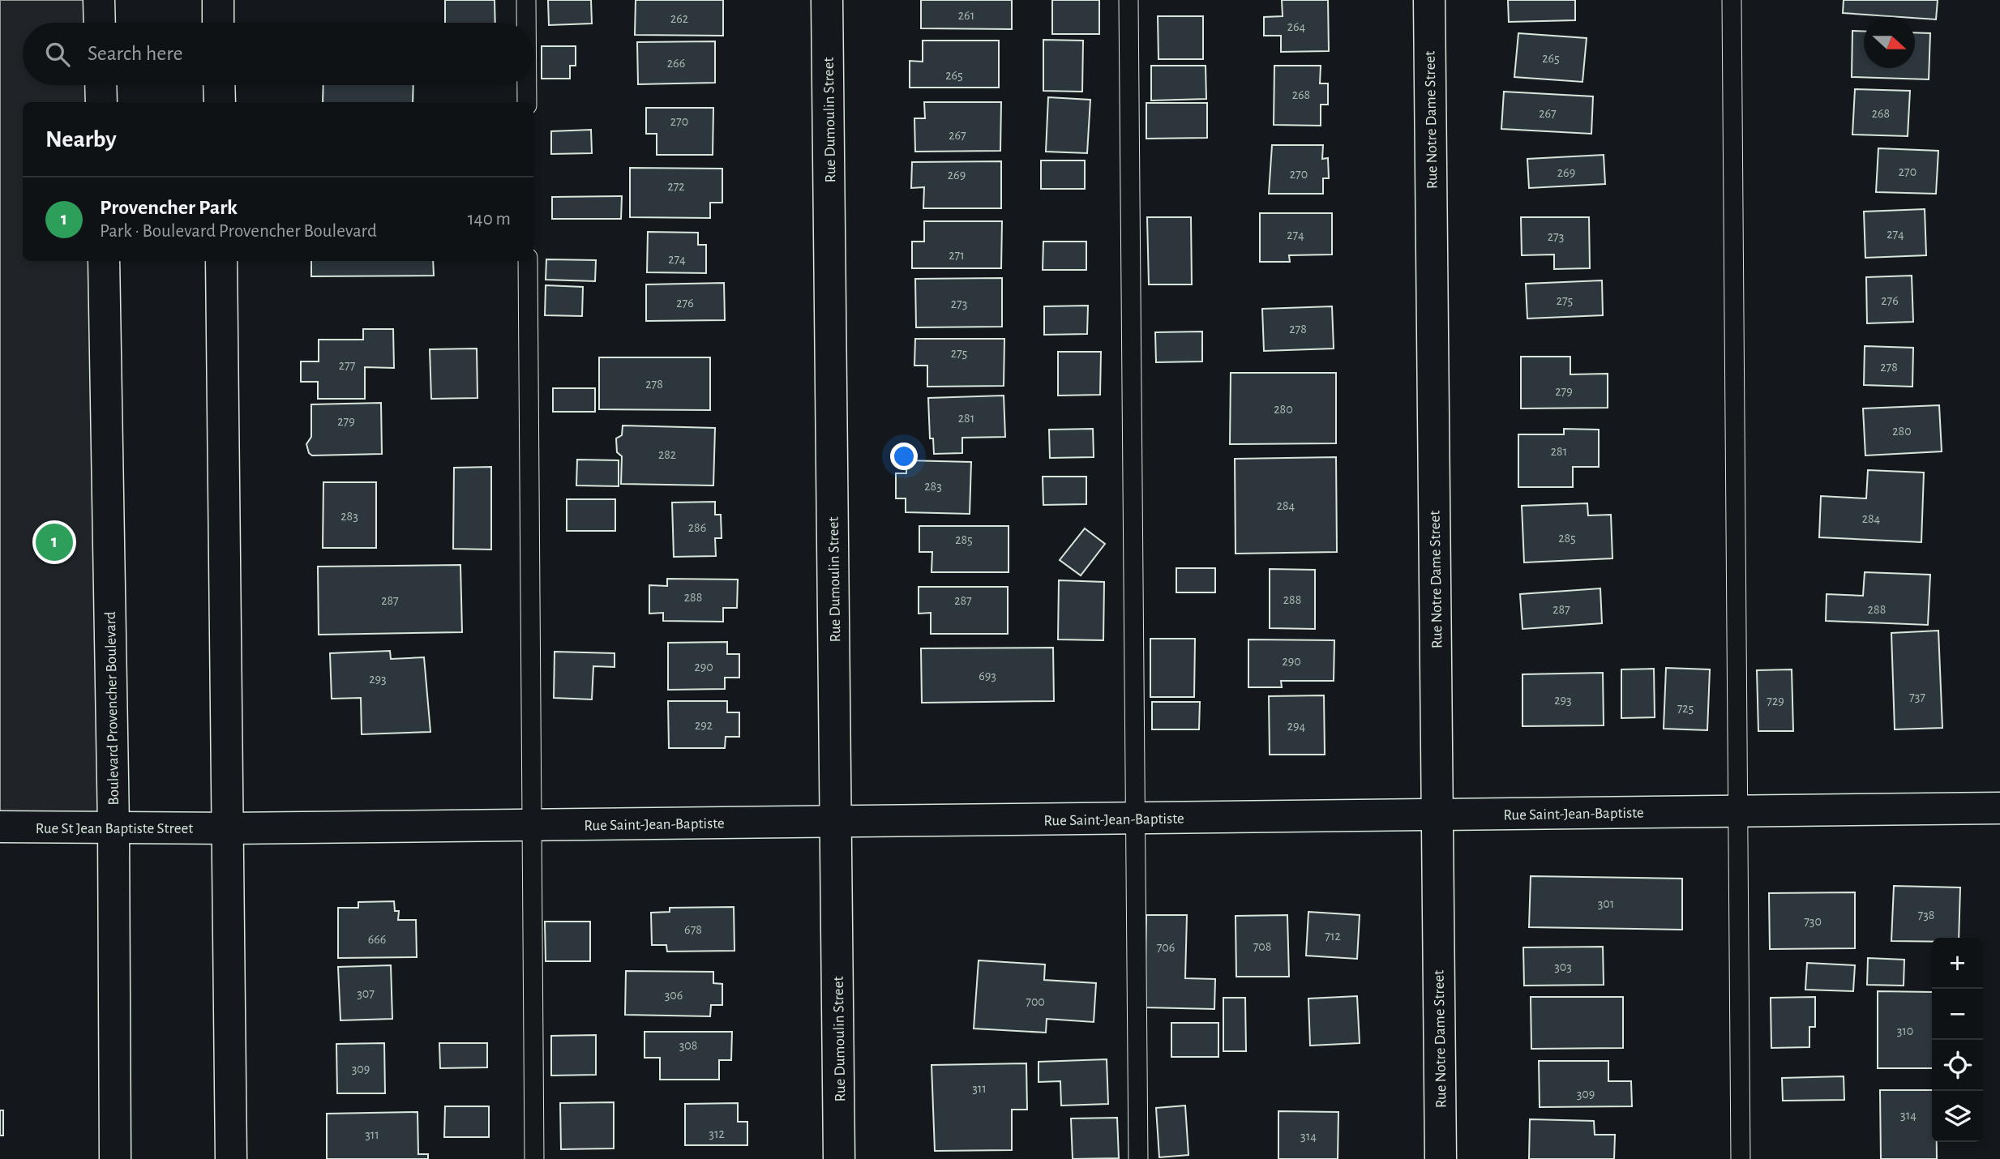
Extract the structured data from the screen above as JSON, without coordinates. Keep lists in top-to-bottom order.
{
  "streets": {
    "street": [
      "Rue Dumoulin Street",
      "Rue Notre Dame Street",
      "Boulevard Provencher Boulevard",
      "Rue Saint-Jean-Baptiste",
      "Rue St Jean Baptiste Street"
    ]
  },
  "crossings": [
    ["Rue Dumoulin Street", "Rue Saint-Jean-Baptiste"],
    ["Rue Notre Dame Street", "Rue Saint-Jean-Baptiste"],
    ["Boulevard Provencher Boulevard", "Rue St Jean Baptiste Street"],
    ["Rue Saint-Jean-Baptiste", "Rue St Jean Baptiste Street"]
  ],
  "house_numbers": [
    "261",
    "262",
    "264",
    "265",
    "266",
    "265",
    "268",
    "267",
    "268",
    "270",
    "267",
    "270",
    "269",
    "270",
    "269",
    "272",
    "274",
    "274",
    "273",
    "271",
    "274",
    "275",
    "276",
    "276",
    "273",
    "278",
    "275",
    "277",
    "278",
    "278",
    "279",
    "280",
    "281",
    "279",
    "280",
    "281",
    "282",
    "283",
    "284",
    "283",
    "284",
    "286",
    "285",
    "285",
    "288",
    "288",
    "287",
    "287",
    "287",
    "288",
    "290",
    "290",
    "693",
    "293",
    "737",
    "293",
    "729",
    "725",
    "292",
    "294",
    "301",
    "738",
    "730",
    "678",
    "712",
    "666",
    "708",
    "706",
    "303",
    "307",
    "306",
    "700",
    "310",
    "308",
    "309",
    "311",
    "309",
    "314",
    "312",
    "311",
    "314"
  ],
  "north": "right",
  "page": {
    "search": "Search here",
    "heading": "Nearby",
    "list": [
      {
        "mark": "1",
        "name": "Provencher Park",
        "note": "Park · Boulevard Provencher Boulevard",
        "value": "140 m"
      }
    ],
    "pins": "1",
    "map_buttons": ["+", "−"]
  }
}
